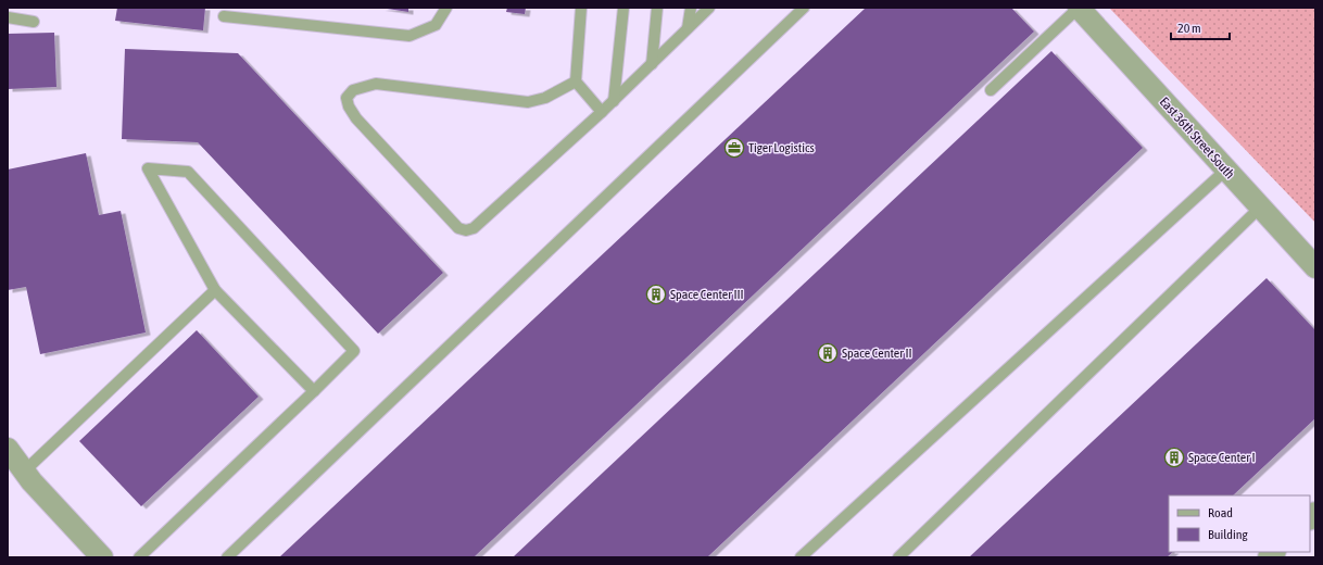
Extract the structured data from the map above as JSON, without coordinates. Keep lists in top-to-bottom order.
{
  "streets": {
    "street": ["East 36th Street South"]
  },
  "places": {
    "office": ["Tiger Logistics"],
    "building": ["Space Center III", "Space Center II", "Space Center I"]
  },
  "legend": ["Road", "Building"],
  "scale_bar": "20 m"
}
